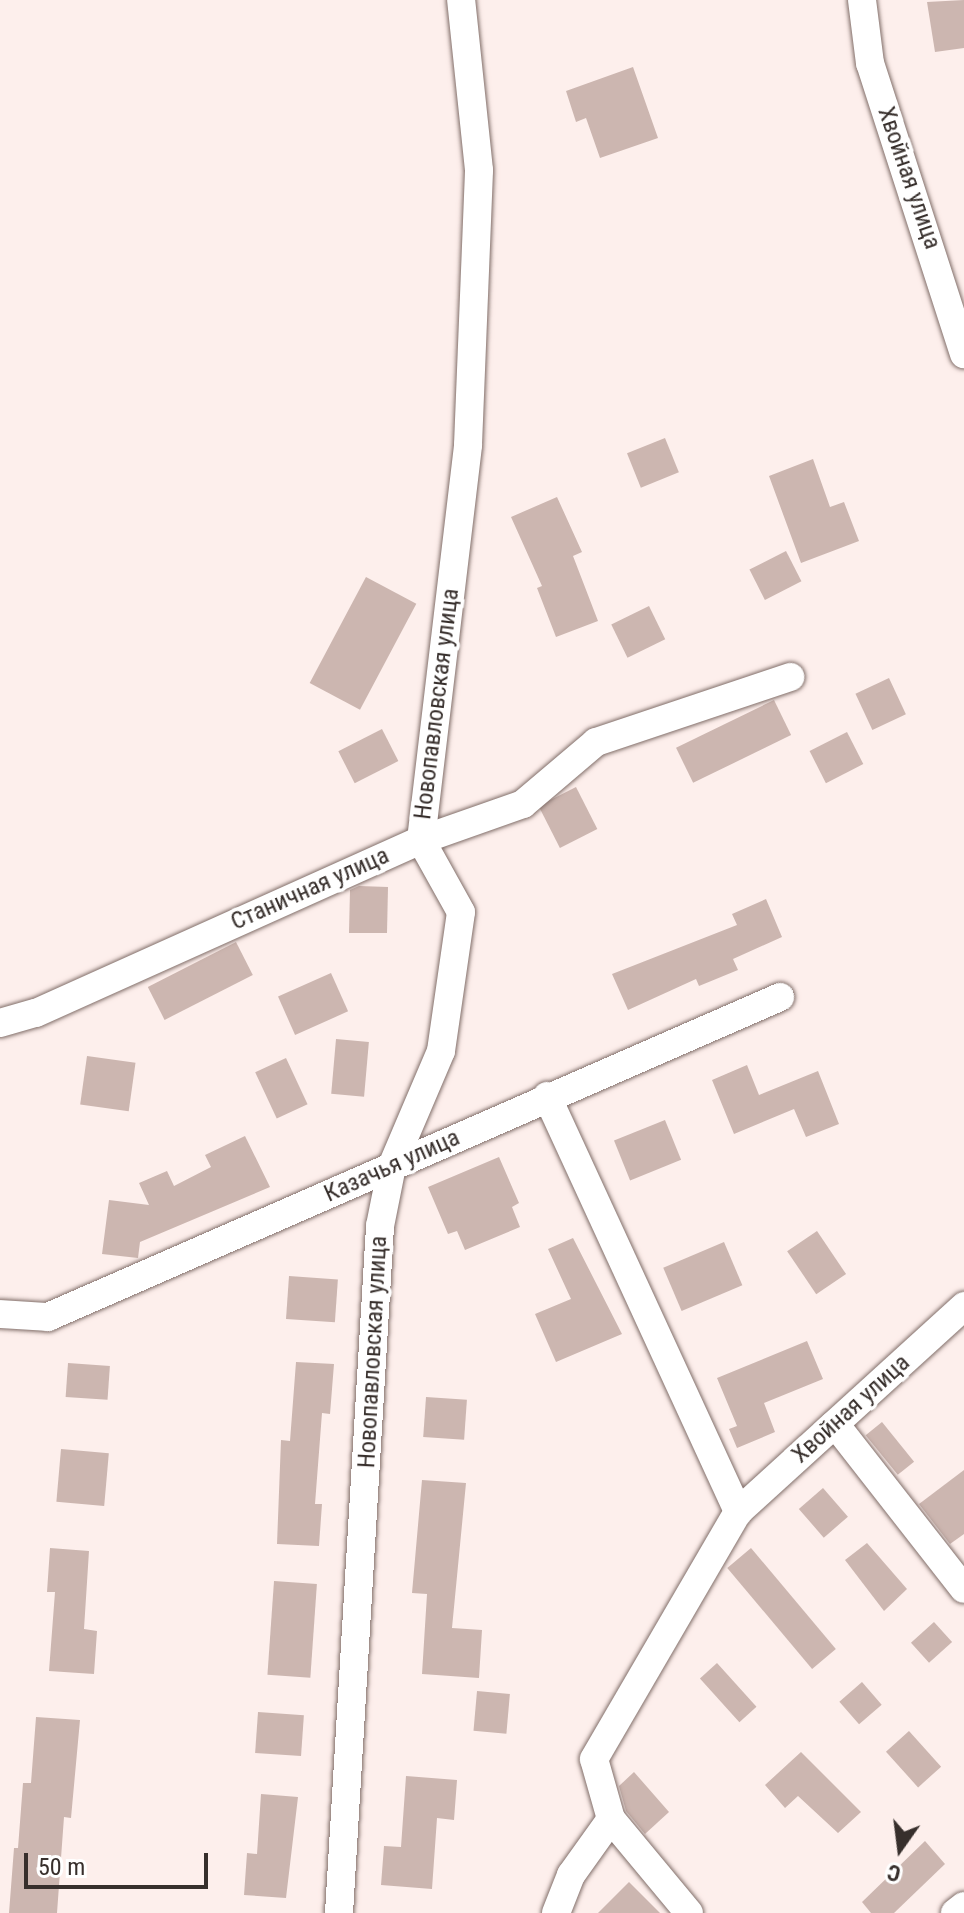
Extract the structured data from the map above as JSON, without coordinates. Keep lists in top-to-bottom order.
{
  "streets": {
    "street": [
      "Хвойная улица",
      "Новопавловская улица",
      "Станичная улица",
      "Казачья улица"
    ]
  },
  "crossings": [
    ["Новопавловская улица", "Станичная улица"],
    ["Новопавловская улица", "Казачья улица"]
  ],
  "scale_bar": "50 m",
  "north": "bottom"
}
